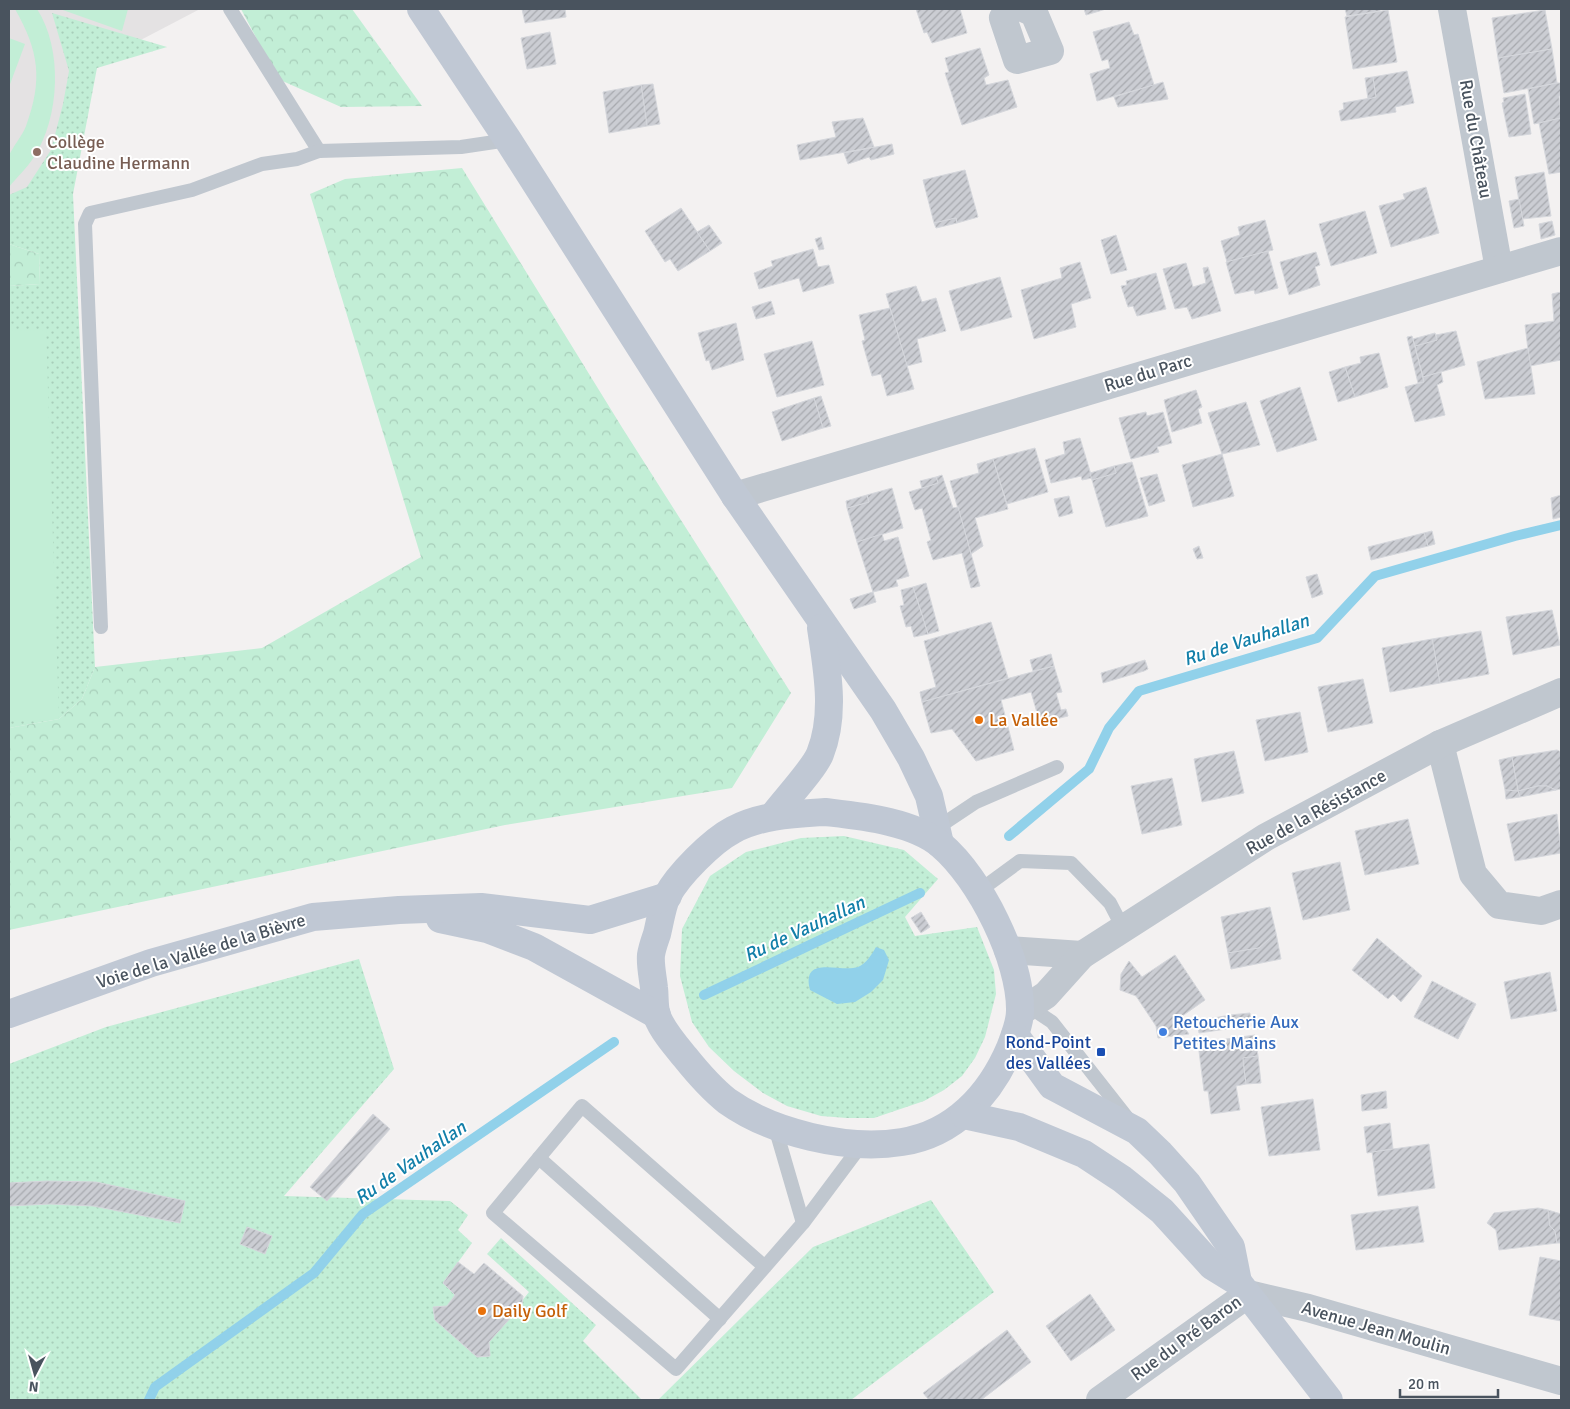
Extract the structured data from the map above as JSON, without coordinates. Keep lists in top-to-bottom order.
{
  "streets": {
    "main road": ["Voie de la Vallée de la Bièvre"],
    "street": [
      "Rue du Château",
      "Rue du Parc",
      "Rue de la Résistance",
      "Avenue Jean Moulin",
      "Rue du Pré Baron"
    ]
  },
  "crossings": [
    ["Rue du Château", "Rue du Parc"],
    ["Rue de la Résistance", "Voie de la Vallée de la Bièvre"],
    ["Avenue Jean Moulin", "Rue du Pré Baron"]
  ],
  "water": ["Ru de Vauhallan"],
  "places": {
    "other": [
      "Collège Claudine Hermann",
      "La Vallée",
      "Retoucherie Aux Petites Mains",
      "Daily Golf"
    ],
    "transit": ["Rond-Point des Vallées"]
  },
  "scale_bar": "20 m",
  "north": "bottom"
}
